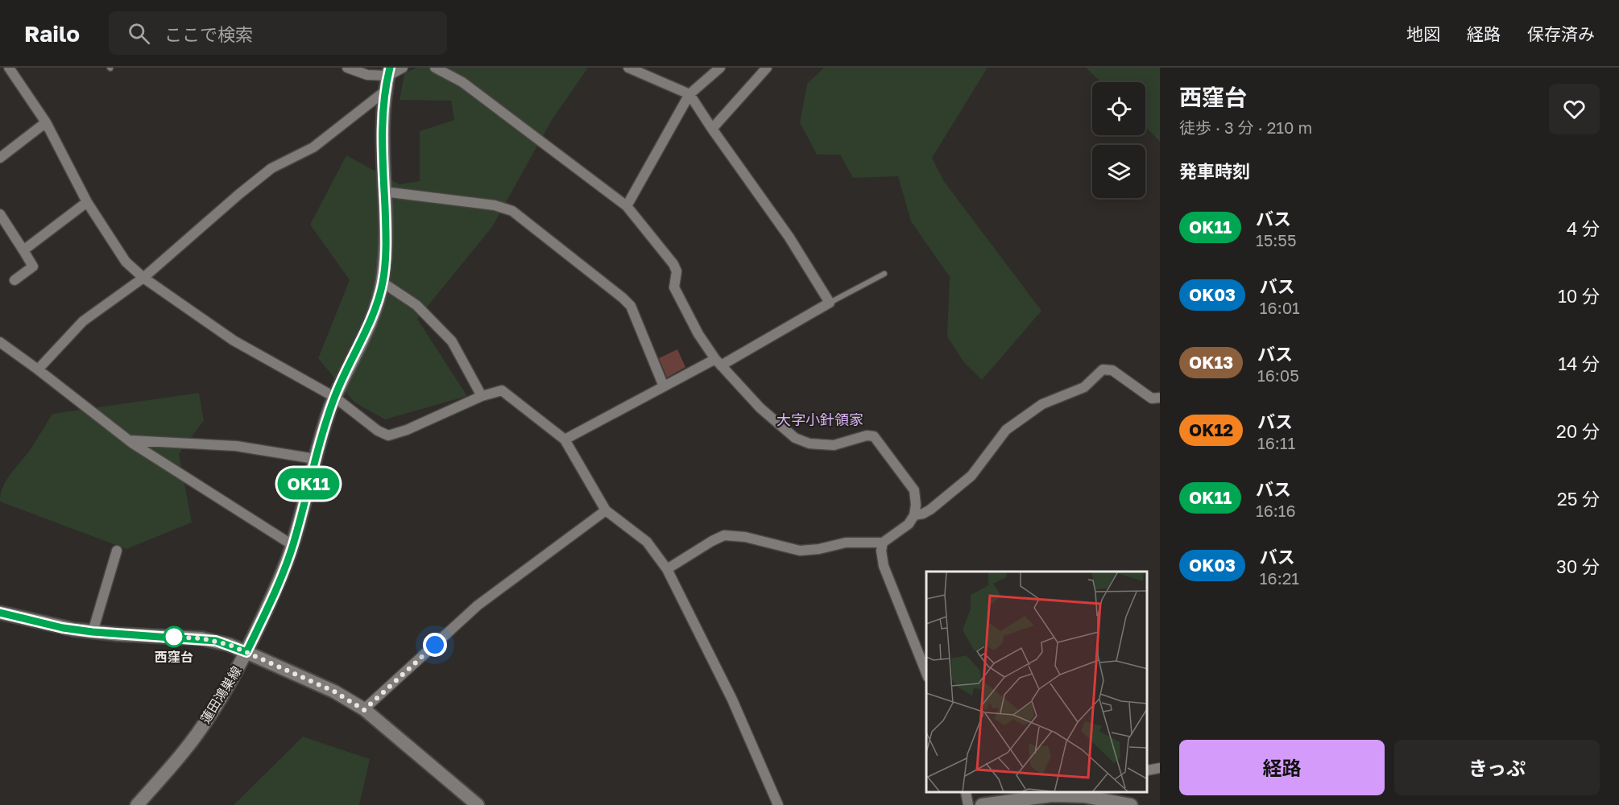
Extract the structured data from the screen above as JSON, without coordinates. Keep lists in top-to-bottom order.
{
  "streets": {
    "main road": ["蓮田鴻巣線"]
  },
  "districts": ["大字小針領家"],
  "places": ["西窪台"],
  "lines": ["bus line OK11"],
  "page": {
    "header": "Railo",
    "search": "ここで検索",
    "nav": ["地図", "経路", "保存済み"],
    "on_map": "OK11",
    "heading": [
      ["西窪台", "徒歩 · 3 分 · 210 m"],
      "発車時刻"
    ],
    "list": [
      {
        "mark": "OK11",
        "name": "バス",
        "note": "15:55",
        "value": "4 分"
      },
      {
        "mark": "OK03",
        "name": "バス",
        "note": "16:01",
        "value": "10 分"
      },
      {
        "mark": "OK13",
        "name": "バス",
        "note": "16:05",
        "value": "14 分"
      },
      {
        "mark": "OK12",
        "name": "バス",
        "note": "16:11",
        "value": "20 分"
      },
      {
        "mark": "OK11",
        "name": "バス",
        "note": "16:16",
        "value": "25 分"
      },
      {
        "mark": "OK03",
        "name": "バス",
        "note": "16:21",
        "value": "30 分"
      }
    ],
    "buttons": ["経路", "きっぷ"]
  }
}
